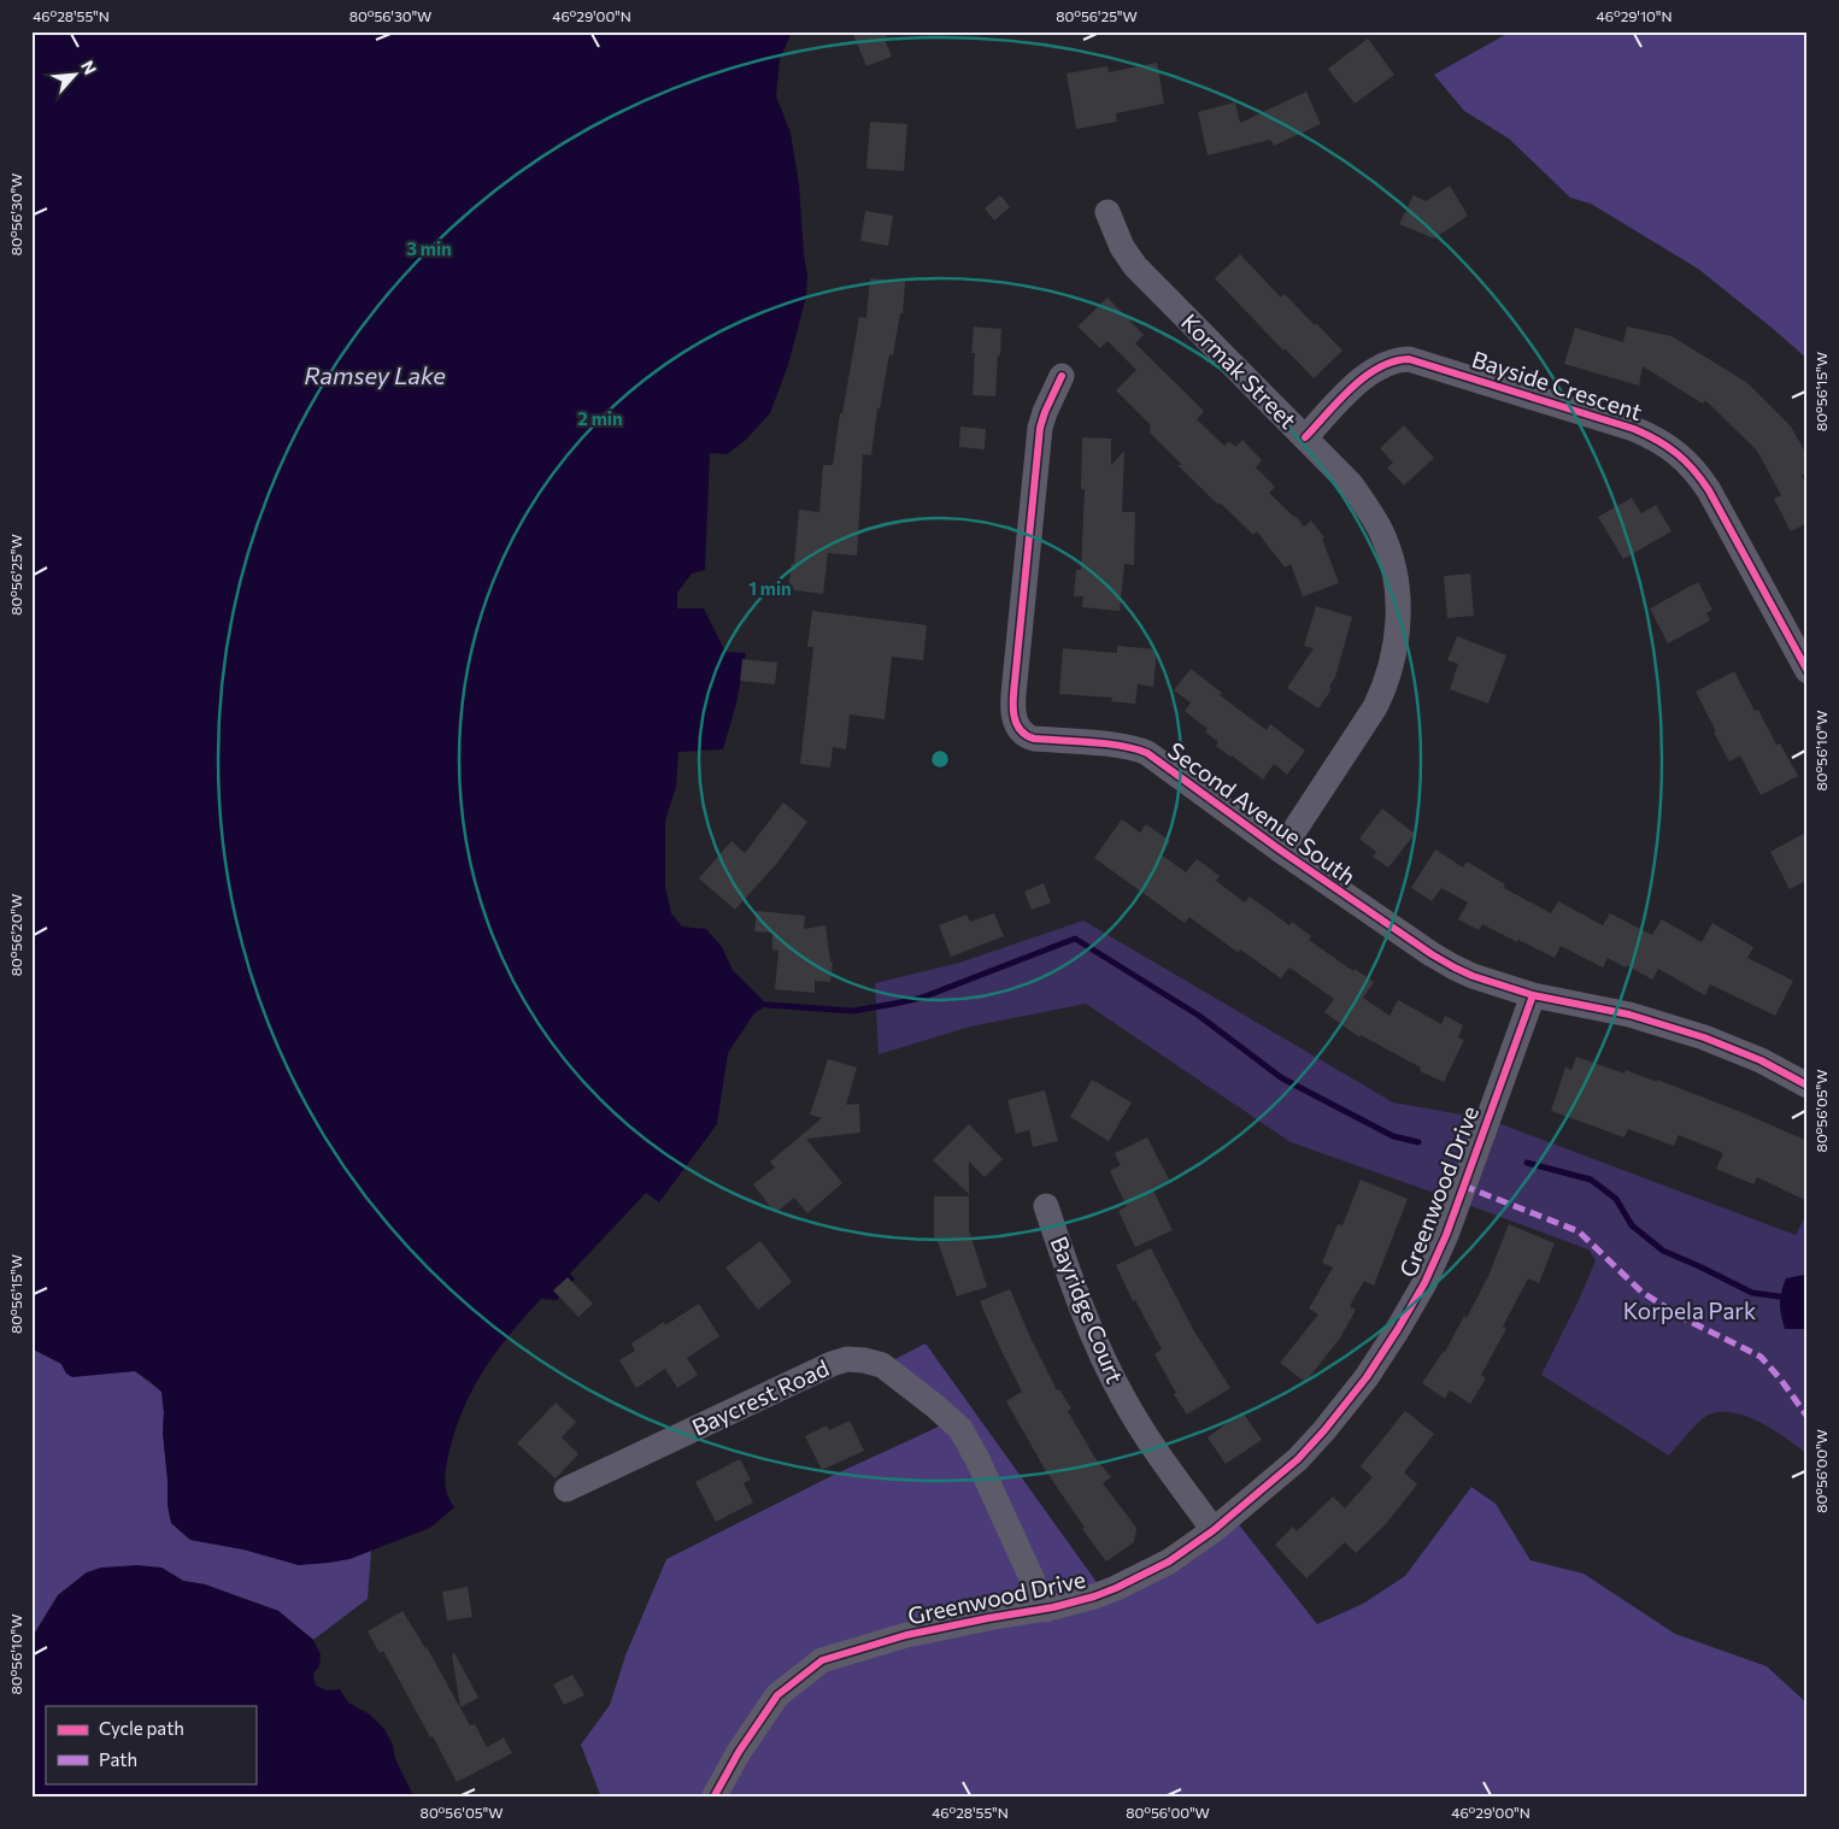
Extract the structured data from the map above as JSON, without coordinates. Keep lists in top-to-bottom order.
{
  "streets": {
    "street": [
      "Kormak Street",
      "Bayside Crescent",
      "Second Avenue South",
      "Greenwood Drive",
      "Bayridge Court",
      "Baycrest Road"
    ]
  },
  "crossings": [
    ["Kormak Street", "Bayside Crescent"],
    ["Kormak Street", "Second Avenue South"],
    ["Second Avenue South", "Greenwood Drive"],
    ["Greenwood Drive", "Bayridge Court"],
    ["Greenwood Drive", "Baycrest Road"]
  ],
  "water": ["Ramsey Lake"],
  "parks": ["Korpela Park"],
  "legend": ["Cycle path", "Path"],
  "north": "top right",
  "coordinates": [
    "46°28'55\"N",
    "80°56'30\"W",
    "46°29'00\"N",
    "80°56'25\"W",
    "46°29'10\"N",
    "80°56'15\"W",
    "80°56'10\"W",
    "80°56'20\"W",
    "80°56'05\"W",
    "80°56'00\"W"
  ],
  "rings": ["3 min", "2 min", "1 min"]
}
